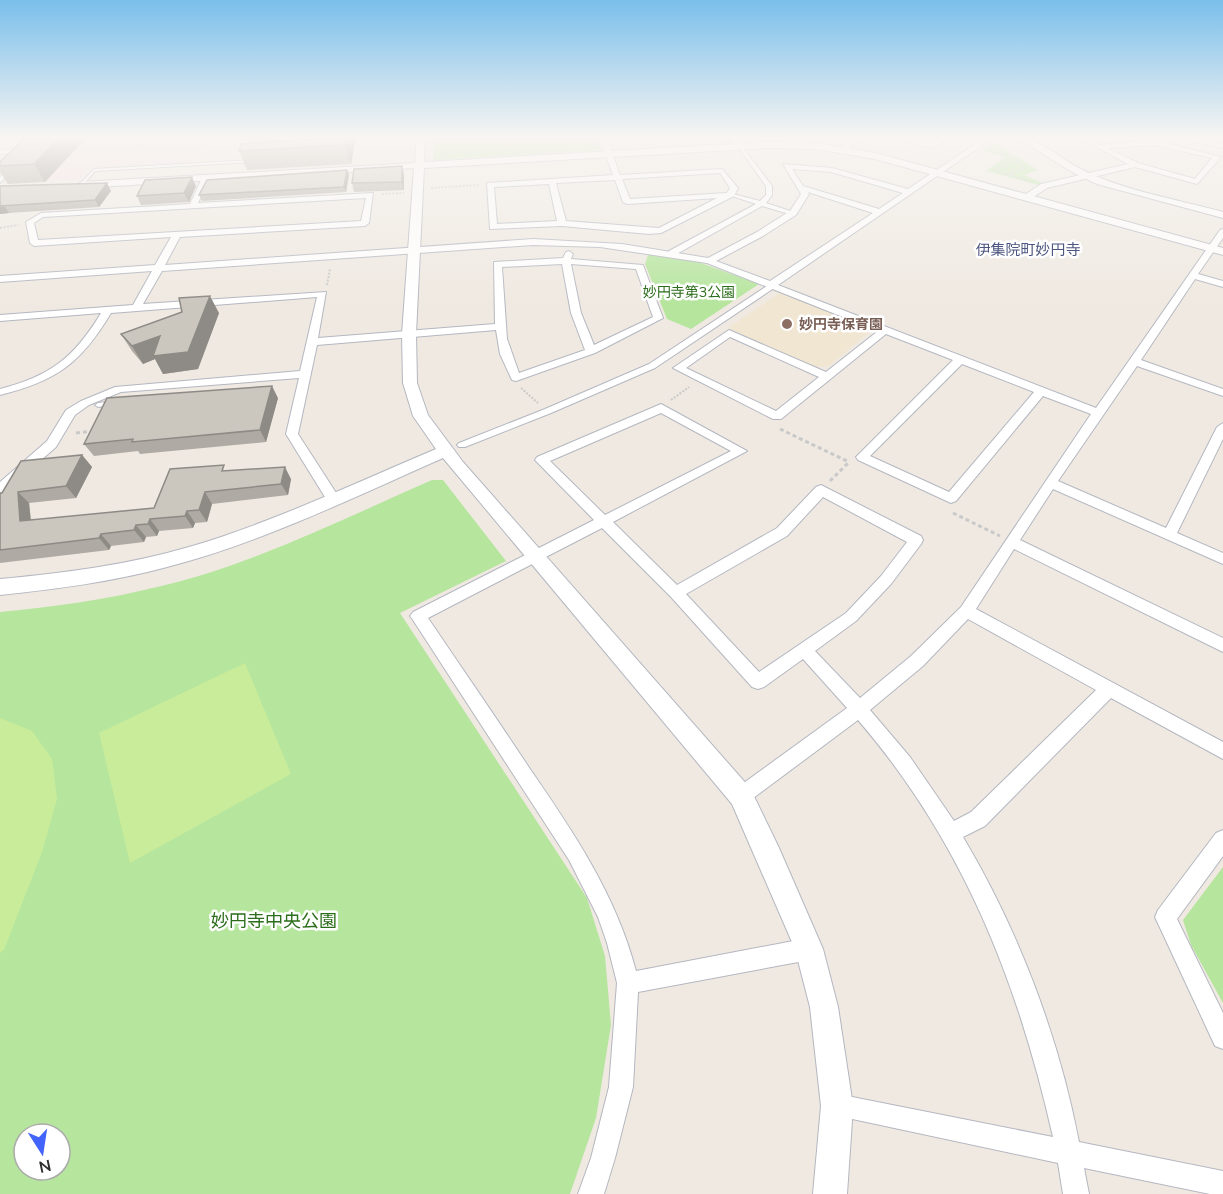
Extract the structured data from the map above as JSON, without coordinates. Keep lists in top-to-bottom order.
{
  "districts": ["伊集院町妙円寺"],
  "parks": ["妙円寺第3公園", "妙円寺中央公園"],
  "places": ["妙円寺保育園"],
  "north": "bottom"
}
